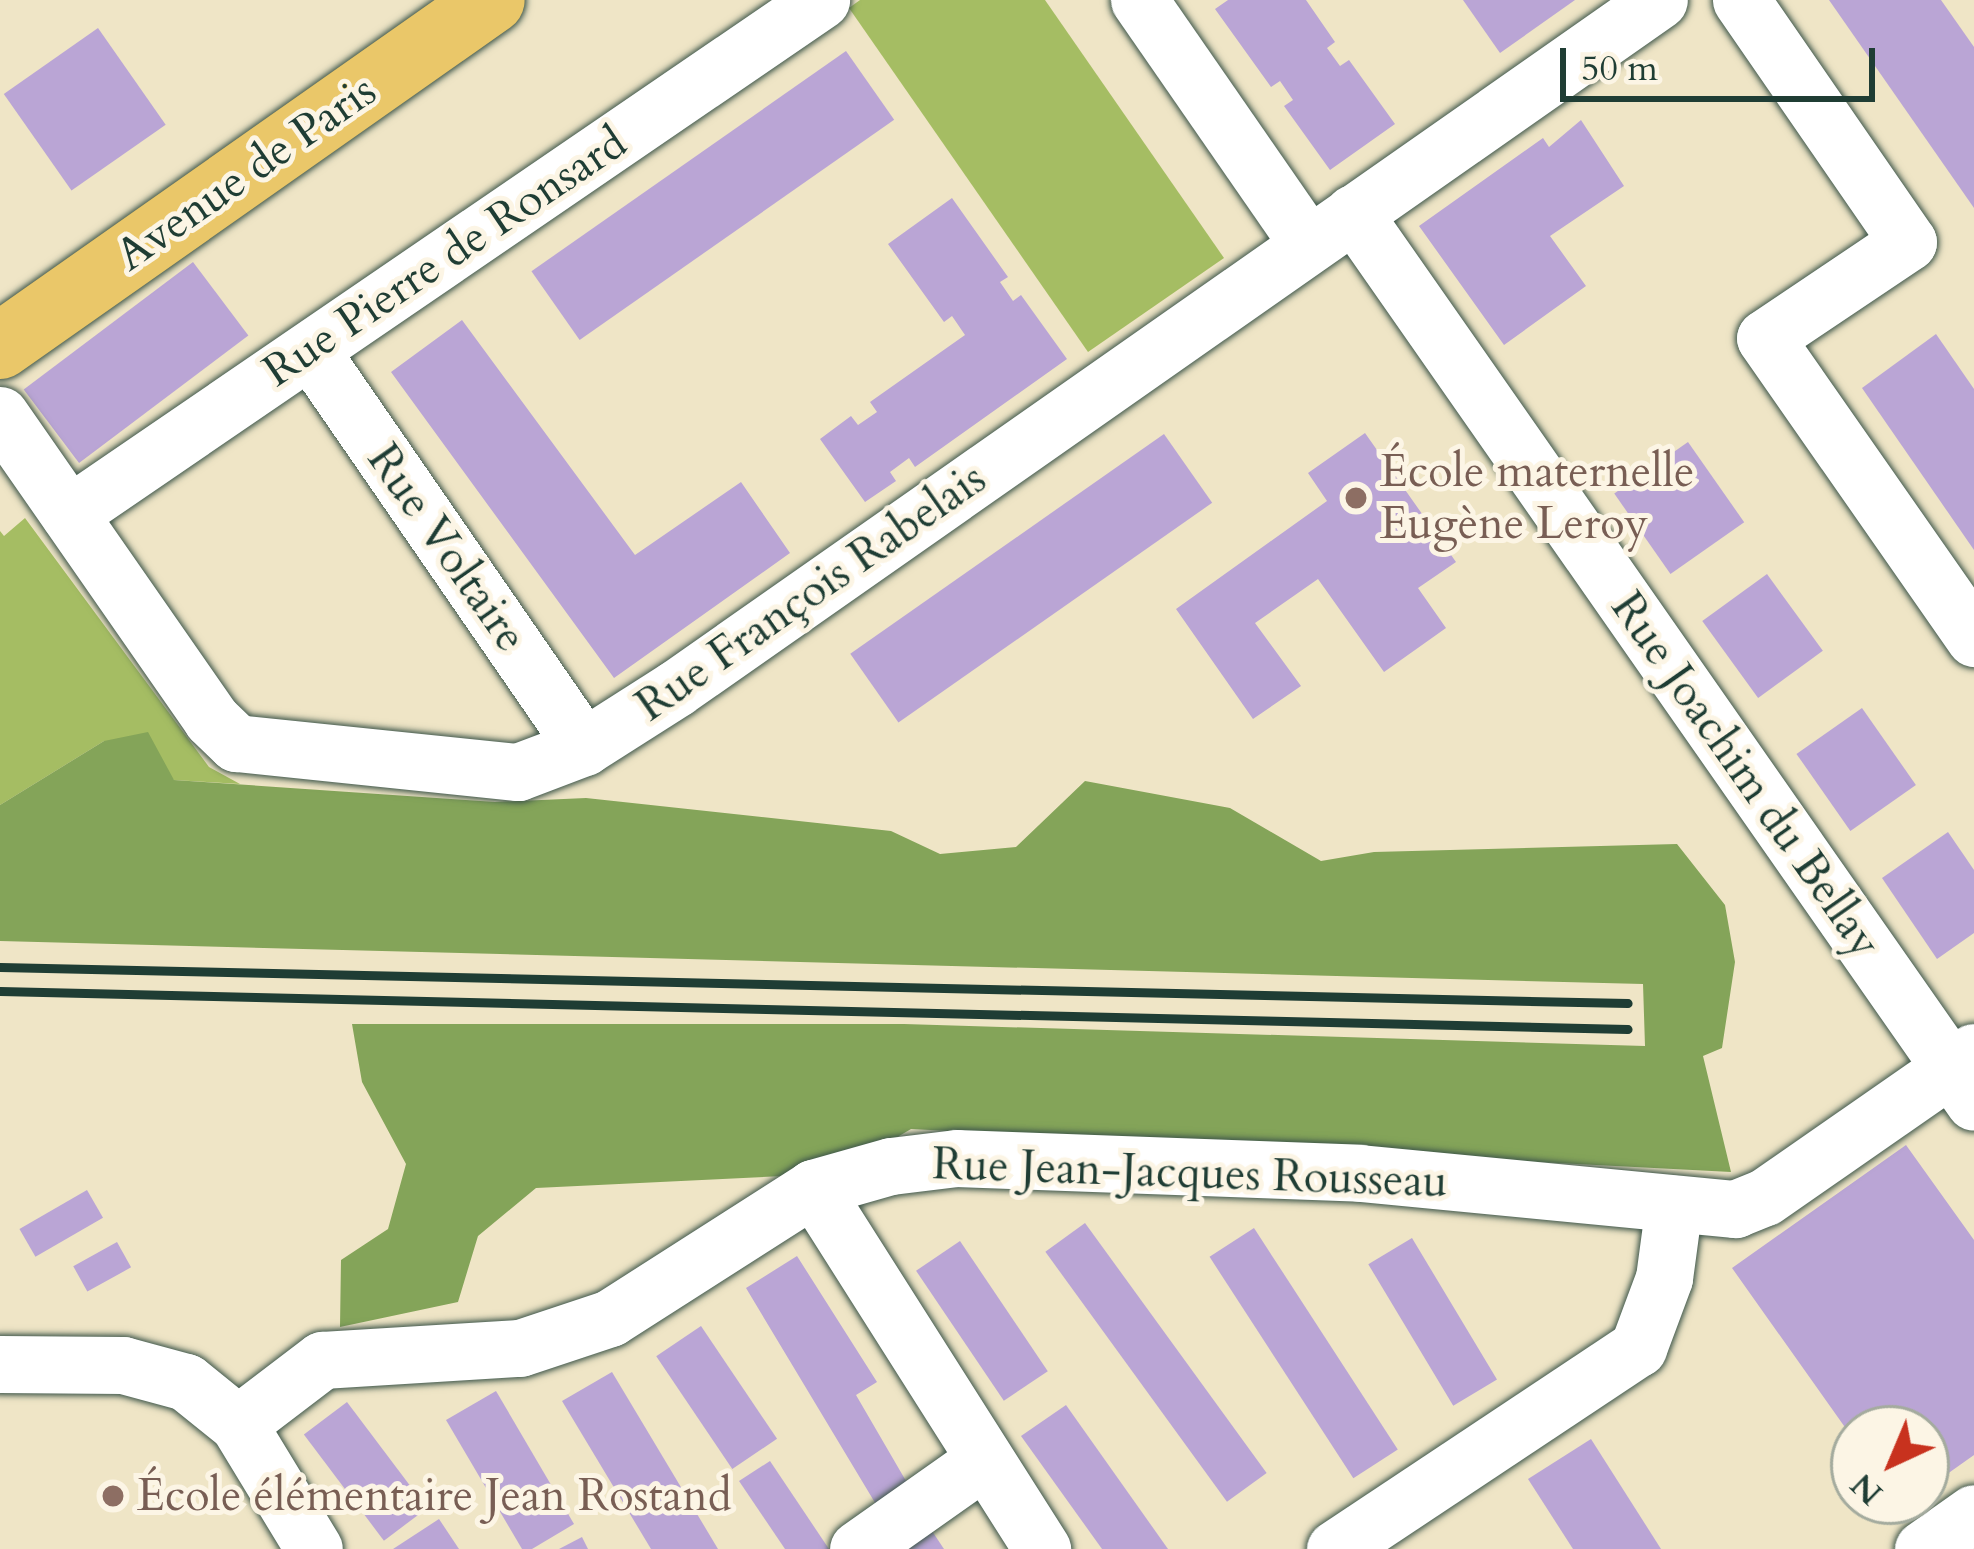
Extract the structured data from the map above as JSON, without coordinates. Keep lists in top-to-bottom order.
{
  "streets": {
    "main road": ["Avenue de Paris"],
    "street": [
      "Rue Pierre de Ronsard",
      "Rue Voltaire",
      "Rue François Rabelais",
      "Rue Joachim du Bellay",
      "Rue Jean-Jacques Rousseau"
    ]
  },
  "crossings": [
    ["Rue Pierre de Ronsard", "Rue Voltaire"],
    ["Rue Pierre de Ronsard", "Rue François Rabelais"],
    ["Rue Voltaire", "Rue François Rabelais"],
    ["Rue François Rabelais", "Rue Joachim du Bellay"],
    ["Rue Joachim du Bellay", "Rue Jean-Jacques Rousseau"]
  ],
  "places": ["École maternelle Eugène Leroy", "École élémentaire Jean Rostand"],
  "scale_bar": "50 m",
  "north": "bottom left"
}
